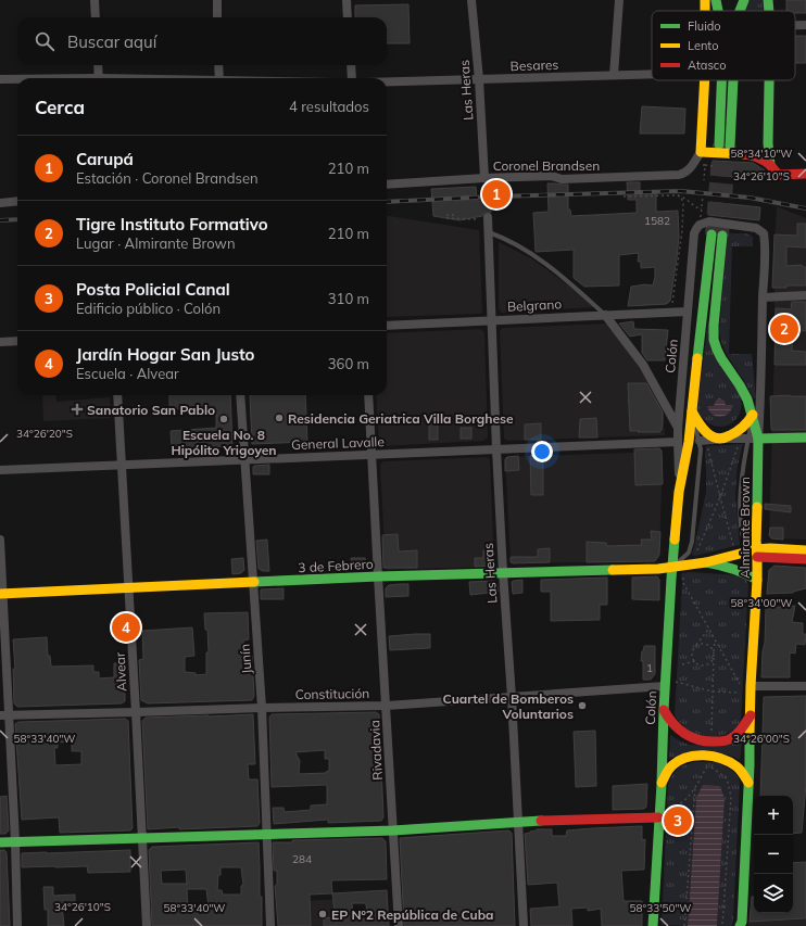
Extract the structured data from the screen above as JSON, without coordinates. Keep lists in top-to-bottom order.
{
  "streets": {
    "main road": ["Colón", "Almirante Brown", "3 de Febrero"],
    "street": [
      "Besares",
      "Las Heras",
      "Coronel Brandsen",
      "Belgrano",
      "General Lavalle",
      "Junín",
      "Alvear",
      "Constitución",
      "Rivadavia"
    ]
  },
  "crossings": [
    ["Besares", "Las Heras"],
    ["Las Heras", "Coronel Brandsen"],
    ["Las Heras", "Belgrano"],
    ["Las Heras", "General Lavalle"],
    ["Las Heras", "3 de Febrero"],
    ["Las Heras", "Constitución"],
    ["Belgrano", "Colón"],
    ["Colón", "General Lavalle"],
    ["Colón", "Almirante Brown"],
    ["Colón", "3 de Febrero"],
    ["Colón", "Constitución"],
    ["General Lavalle", "Junín"],
    ["General Lavalle", "Alvear"],
    ["General Lavalle", "Rivadavia"],
    ["3 de Febrero", "Junín"],
    ["3 de Febrero", "Alvear"],
    ["3 de Febrero", "Rivadavia"],
    ["Junín", "Constitución"],
    ["Alvear", "Constitución"],
    ["Constitución", "Rivadavia"]
  ],
  "places": {
    "health": ["Sanatorio San Pablo"],
    "other": [
      "Residencia Geriatrica Villa Borghese",
      "Escuela No. 8 Hipólito Yrigoyen",
      "Cuartel de Bomberos Voluntarios",
      "EP Nº2 República de Cuba"
    ]
  },
  "house_numbers": ["1582", "1", "284"],
  "legend": ["Fluido", "Lento", "Atasco"],
  "page": {
    "search": "Buscar aquí",
    "heading": ["Cerca", "4 resultados"],
    "list": [
      {
        "mark": "1",
        "name": "Carupá",
        "note": "Estación · Coronel Brandsen",
        "value": "210 m"
      },
      {
        "mark": "2",
        "name": "Tigre Instituto Formativo",
        "note": "Lugar · Almirante Brown",
        "value": "210 m"
      },
      {
        "mark": "3",
        "name": "Posta Policial Canal",
        "note": "Edificio público · Colón",
        "value": "310 m"
      },
      {
        "mark": "4",
        "name": "Jardín Hogar San Justo",
        "note": "Escuela · Alvear",
        "value": "360 m"
      }
    ],
    "pins": [
      "1",
      "2",
      "4",
      "3"
    ],
    "map_buttons": ["+", "−"]
  },
  "coordinates": [
    "58°34'10\"W",
    "34°26'10\"S",
    "34°26'20\"S",
    "58°34'00\"W",
    "58°33'40\"W",
    "34°26'00\"S",
    "58°33'50\"W"
  ]
}
